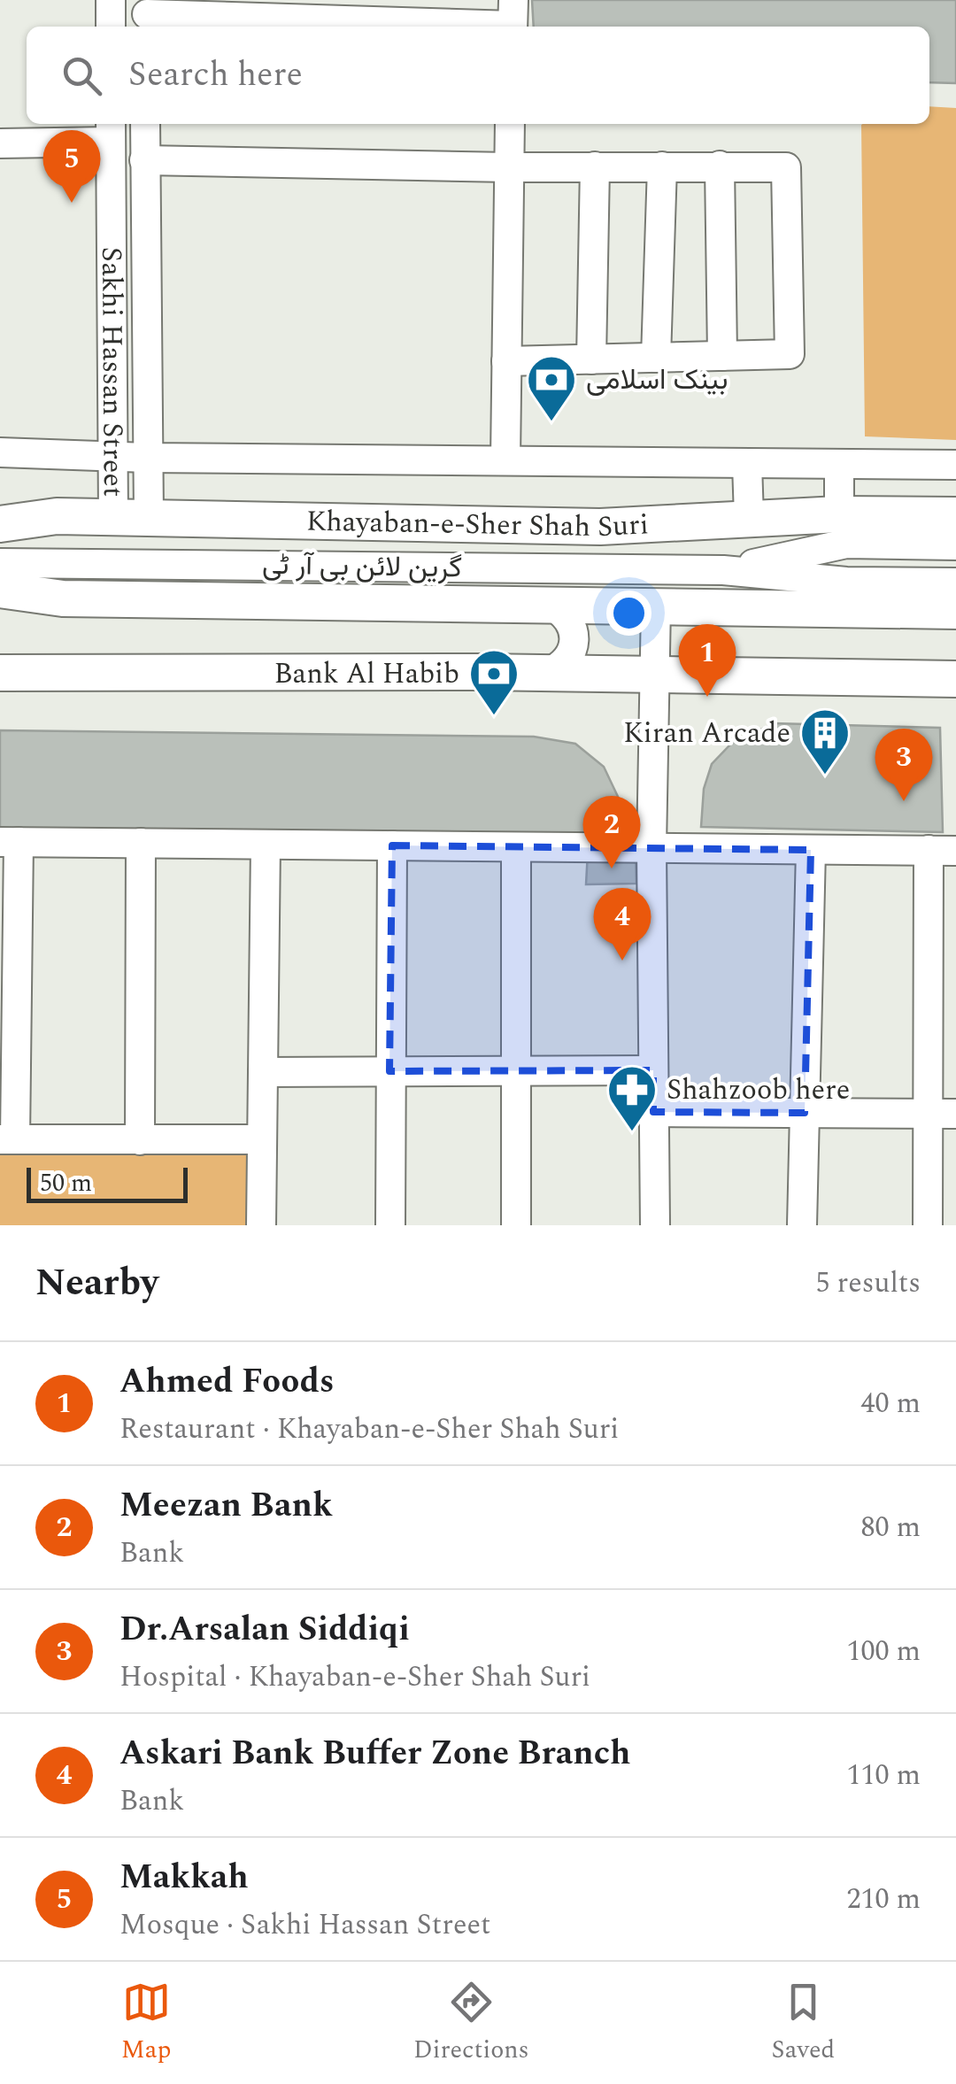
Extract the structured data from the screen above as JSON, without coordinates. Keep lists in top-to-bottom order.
{
  "streets": {
    "main road": ["Khayaban-e-Sher Shah Suri"],
    "street": ["Sakhi Hassan Street", "گرین لائن بی آر ٹی"]
  },
  "crossings": [
    ["Sakhi Hassan Street", "Khayaban-e-Sher Shah Suri"]
  ],
  "places": {
    "bank": ["بینک اسلامی", "Bank Al Habib"],
    "building": ["Kiran Arcade"],
    "pharmacy": ["Shahzoob here"]
  },
  "scale_bar": "50 m",
  "page": {
    "search": "Search here",
    "pins": [
      "5",
      "1",
      "3",
      "2",
      "4"
    ],
    "scale": "50 m",
    "heading": ["Nearby", "5 results"],
    "list": [
      {
        "mark": "1",
        "name": "Ahmed Foods",
        "note": "Restaurant · Khayaban-e-Sher Shah Suri",
        "value": "40 m"
      },
      {
        "mark": "2",
        "name": "Meezan Bank",
        "note": "Bank",
        "value": "80 m"
      },
      {
        "mark": "3",
        "name": "Dr.Arsalan Siddiqi",
        "note": "Hospital · Khayaban-e-Sher Shah Suri",
        "value": "100 m"
      },
      {
        "mark": "4",
        "name": "Askari Bank Buffer Zone Branch",
        "note": "Bank",
        "value": "110 m"
      },
      {
        "mark": "5",
        "name": "Makkah",
        "note": "Mosque · Sakhi Hassan Street",
        "value": "210 m"
      }
    ],
    "nav": ["Map", "Directions", "Saved"]
  }
}
